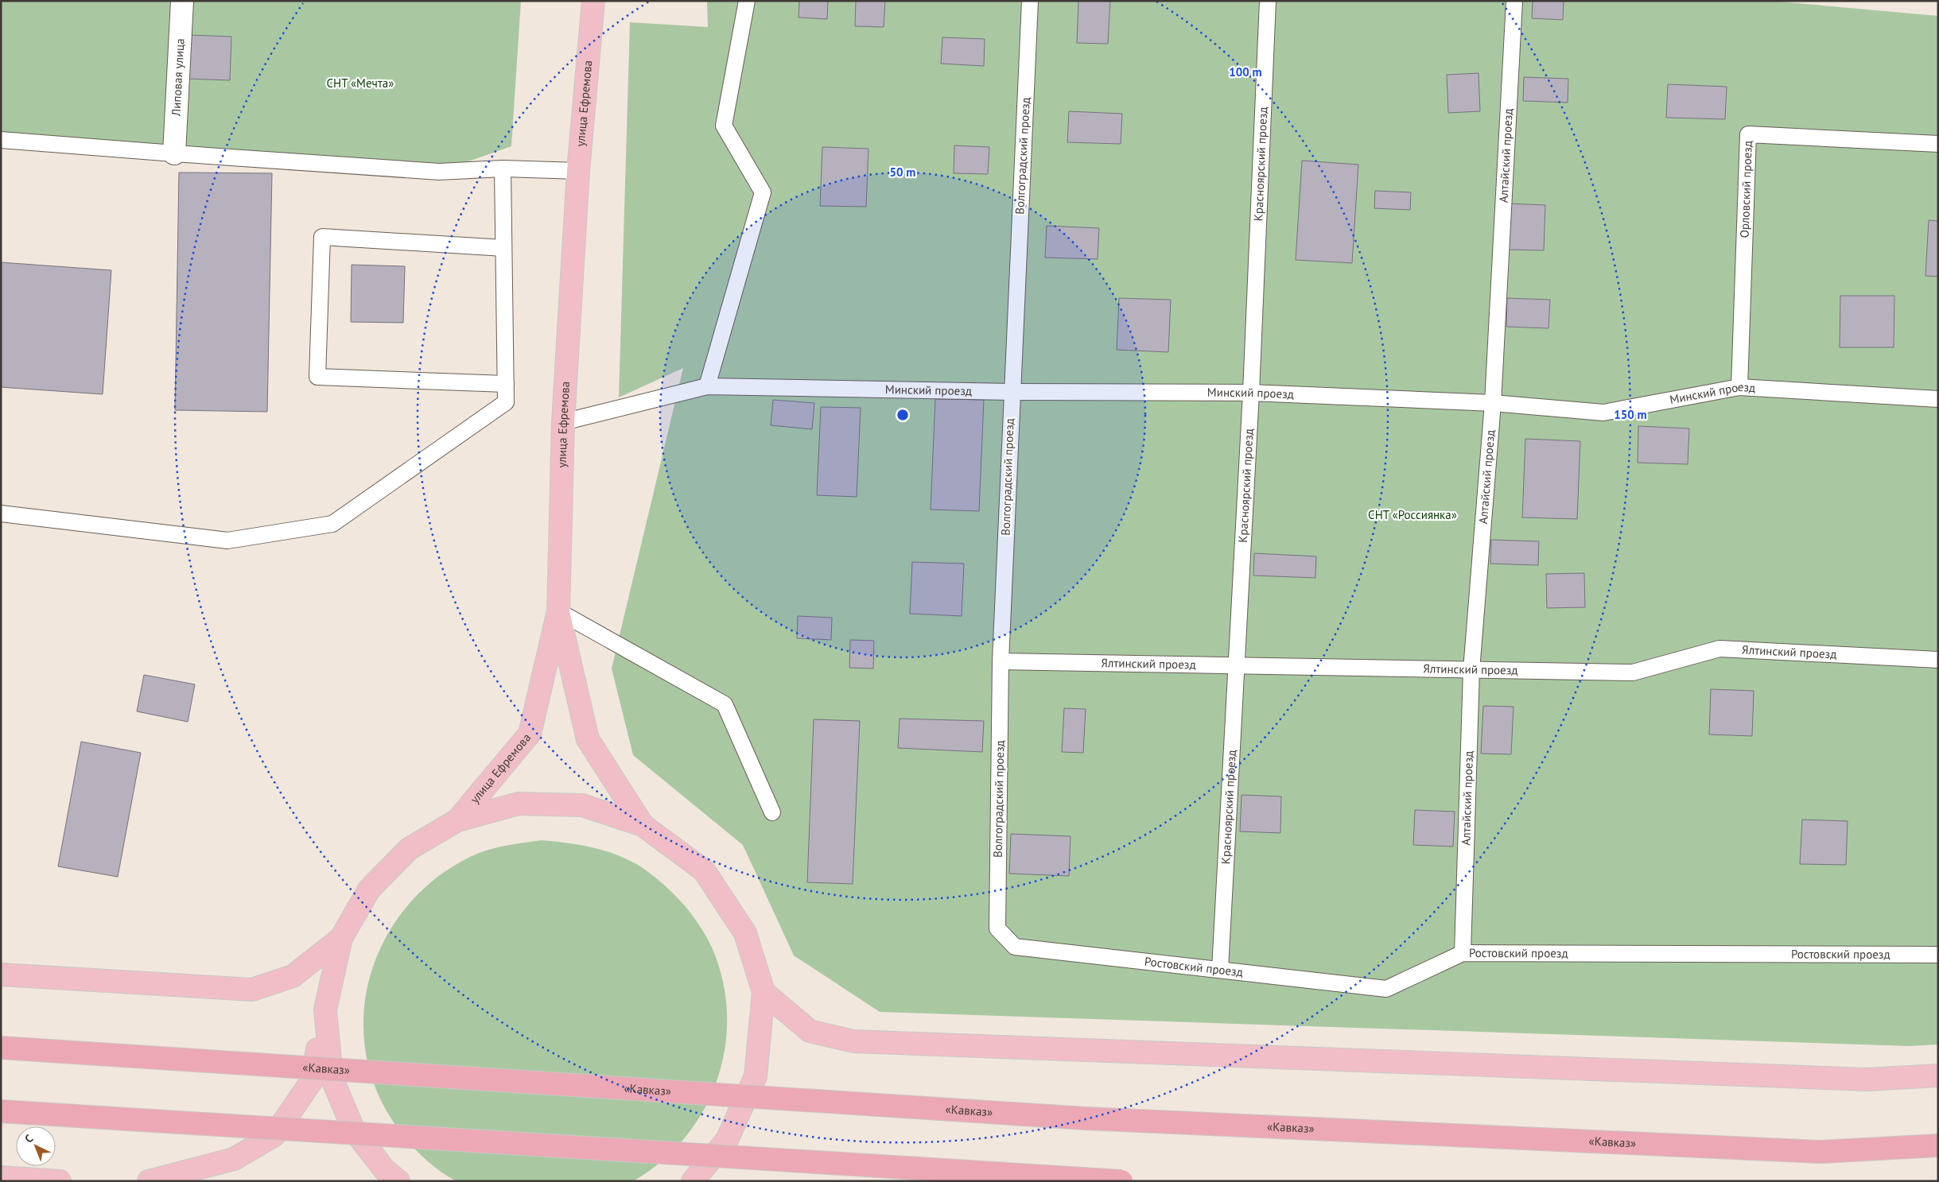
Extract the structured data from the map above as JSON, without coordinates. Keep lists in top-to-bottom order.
{
  "streets": {
    "highway": ["«Кавказ»"],
    "main road": ["улица Ефремова"],
    "street": ["Липовая улица"],
    "lane": [
      "Волгоградский проезд",
      "Алтайский проезд",
      "Красноярский проезд",
      "Орловский проезд",
      "Минский проезд",
      "Ялтинский проезд",
      "Ростовский проезд"
    ]
  },
  "crossings": [
    ["улица Ефремова", "Минский проезд"],
    ["Волгоградский проезд", "Минский проезд"],
    ["Волгоградский проезд", "Ялтинский проезд"],
    ["Волгоградский проезд", "Ростовский проезд"],
    ["Алтайский проезд", "Минский проезд"],
    ["Алтайский проезд", "Ялтинский проезд"],
    ["Алтайский проезд", "Ростовский проезд"],
    ["Красноярский проезд", "Минский проезд"],
    ["Красноярский проезд", "Ялтинский проезд"],
    ["Красноярский проезд", "Ростовский проезд"],
    ["Орловский проезд", "Минский проезд"]
  ],
  "parks": ["СНТ «Мечта»", "СНТ «Россиянка»"],
  "north": "top left",
  "rings": ["100 m", "50 m", "150 m"]
}
